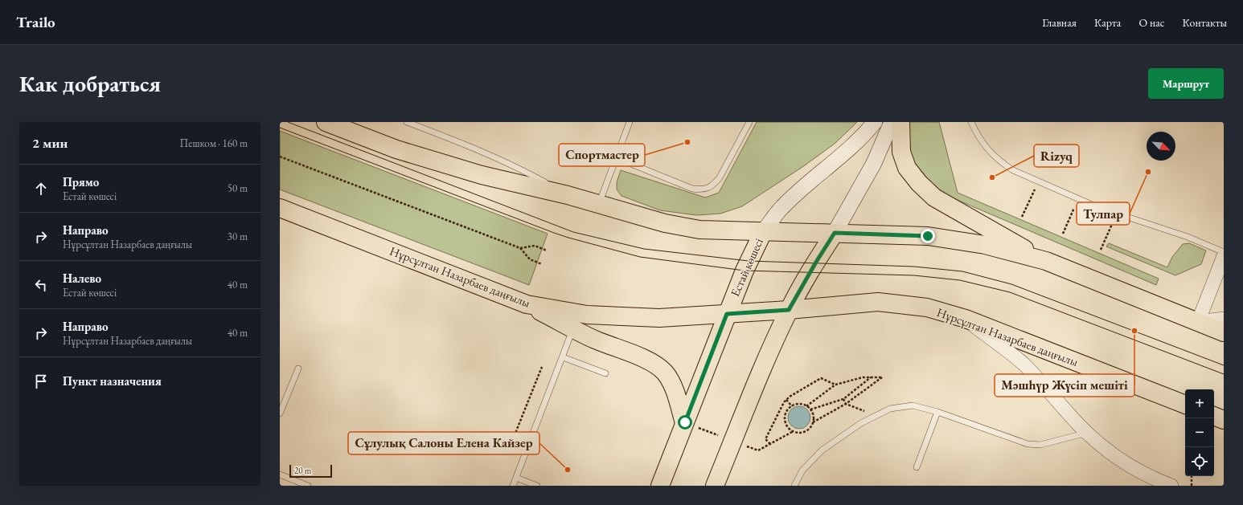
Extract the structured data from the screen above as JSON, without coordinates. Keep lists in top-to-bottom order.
{
  "streets": {
    "main road": ["Естай көшесі", "Нұрсұлтан Назарбаев даңғылы"]
  },
  "crossings": [
    ["Естай көшесі", "Нұрсұлтан Назарбаев даңғылы"]
  ],
  "places": [
    "Спортмастер",
    "Тулпар",
    "Rizyq",
    "Мәшһүр Жүсіп мешіті",
    "Сұлулық Салоны Елена Кайзер"
  ],
  "scale_bar": "20 m",
  "north": "bottom right",
  "page": {
    "header": "Trailo",
    "nav": [
      "Главная",
      "Карта",
      "О нас",
      "Контакты"
    ],
    "buttons": "Маршрут",
    "title": "Как добраться",
    "heading": ["2 мин", "Пешком · 160 m"],
    "list": [
      ["Прямо", "Естай көшесі", "50 m"],
      ["Направо", "Нұрсұлтан Назарбаев даңғылы", "30 m"],
      ["Налево", "Естай көшесі", "40 m"],
      ["Направо", "Нұрсұлтан Назарбаев даңғылы", "40 m"],
      "Пункт назначения"
    ],
    "map_buttons": ["+", "−"],
    "scale": "20 m"
  }
}
